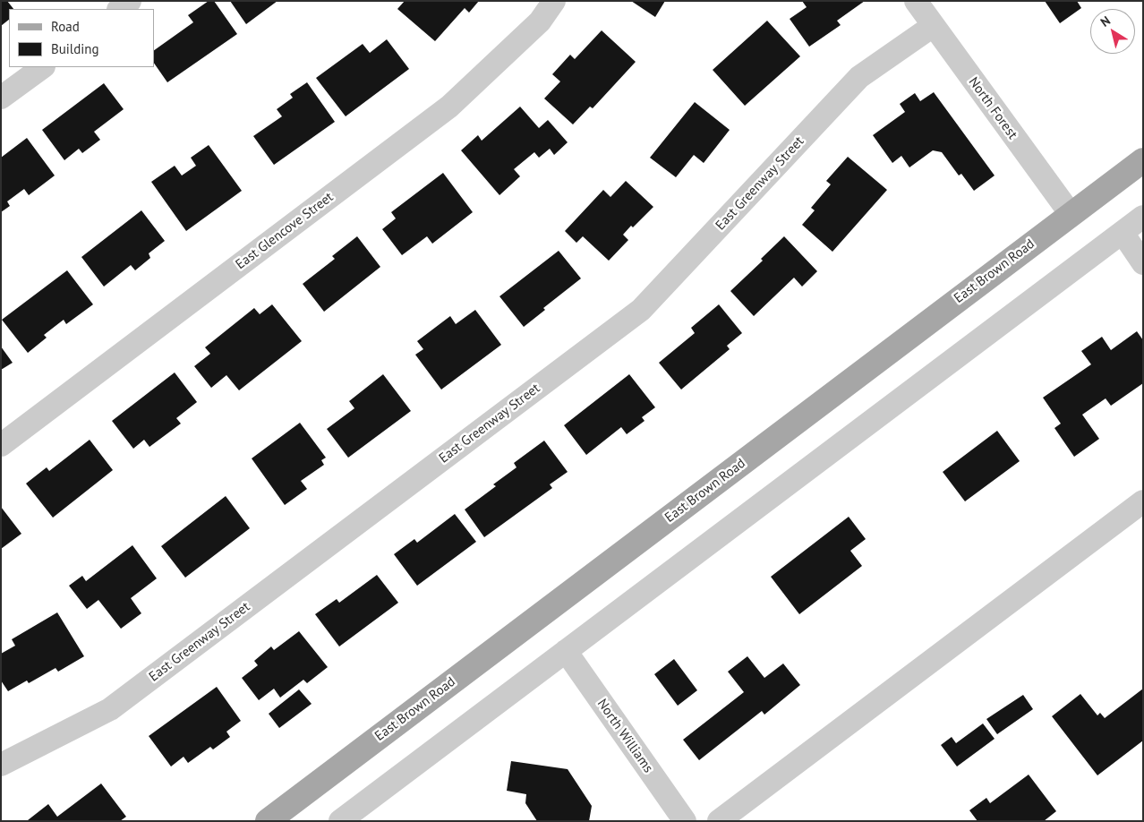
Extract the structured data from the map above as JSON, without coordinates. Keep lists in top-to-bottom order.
{
  "streets": {
    "main road": ["East Brown Road"],
    "street": [
      "North Forest",
      "East Greenway Street",
      "East Glencove Street",
      "North Williams"
    ]
  },
  "crossings": [
    ["North Forest", "East Greenway Street"],
    ["North Forest", "East Brown Road"]
  ],
  "legend": ["Road", "Building"],
  "north": "top left"
}
